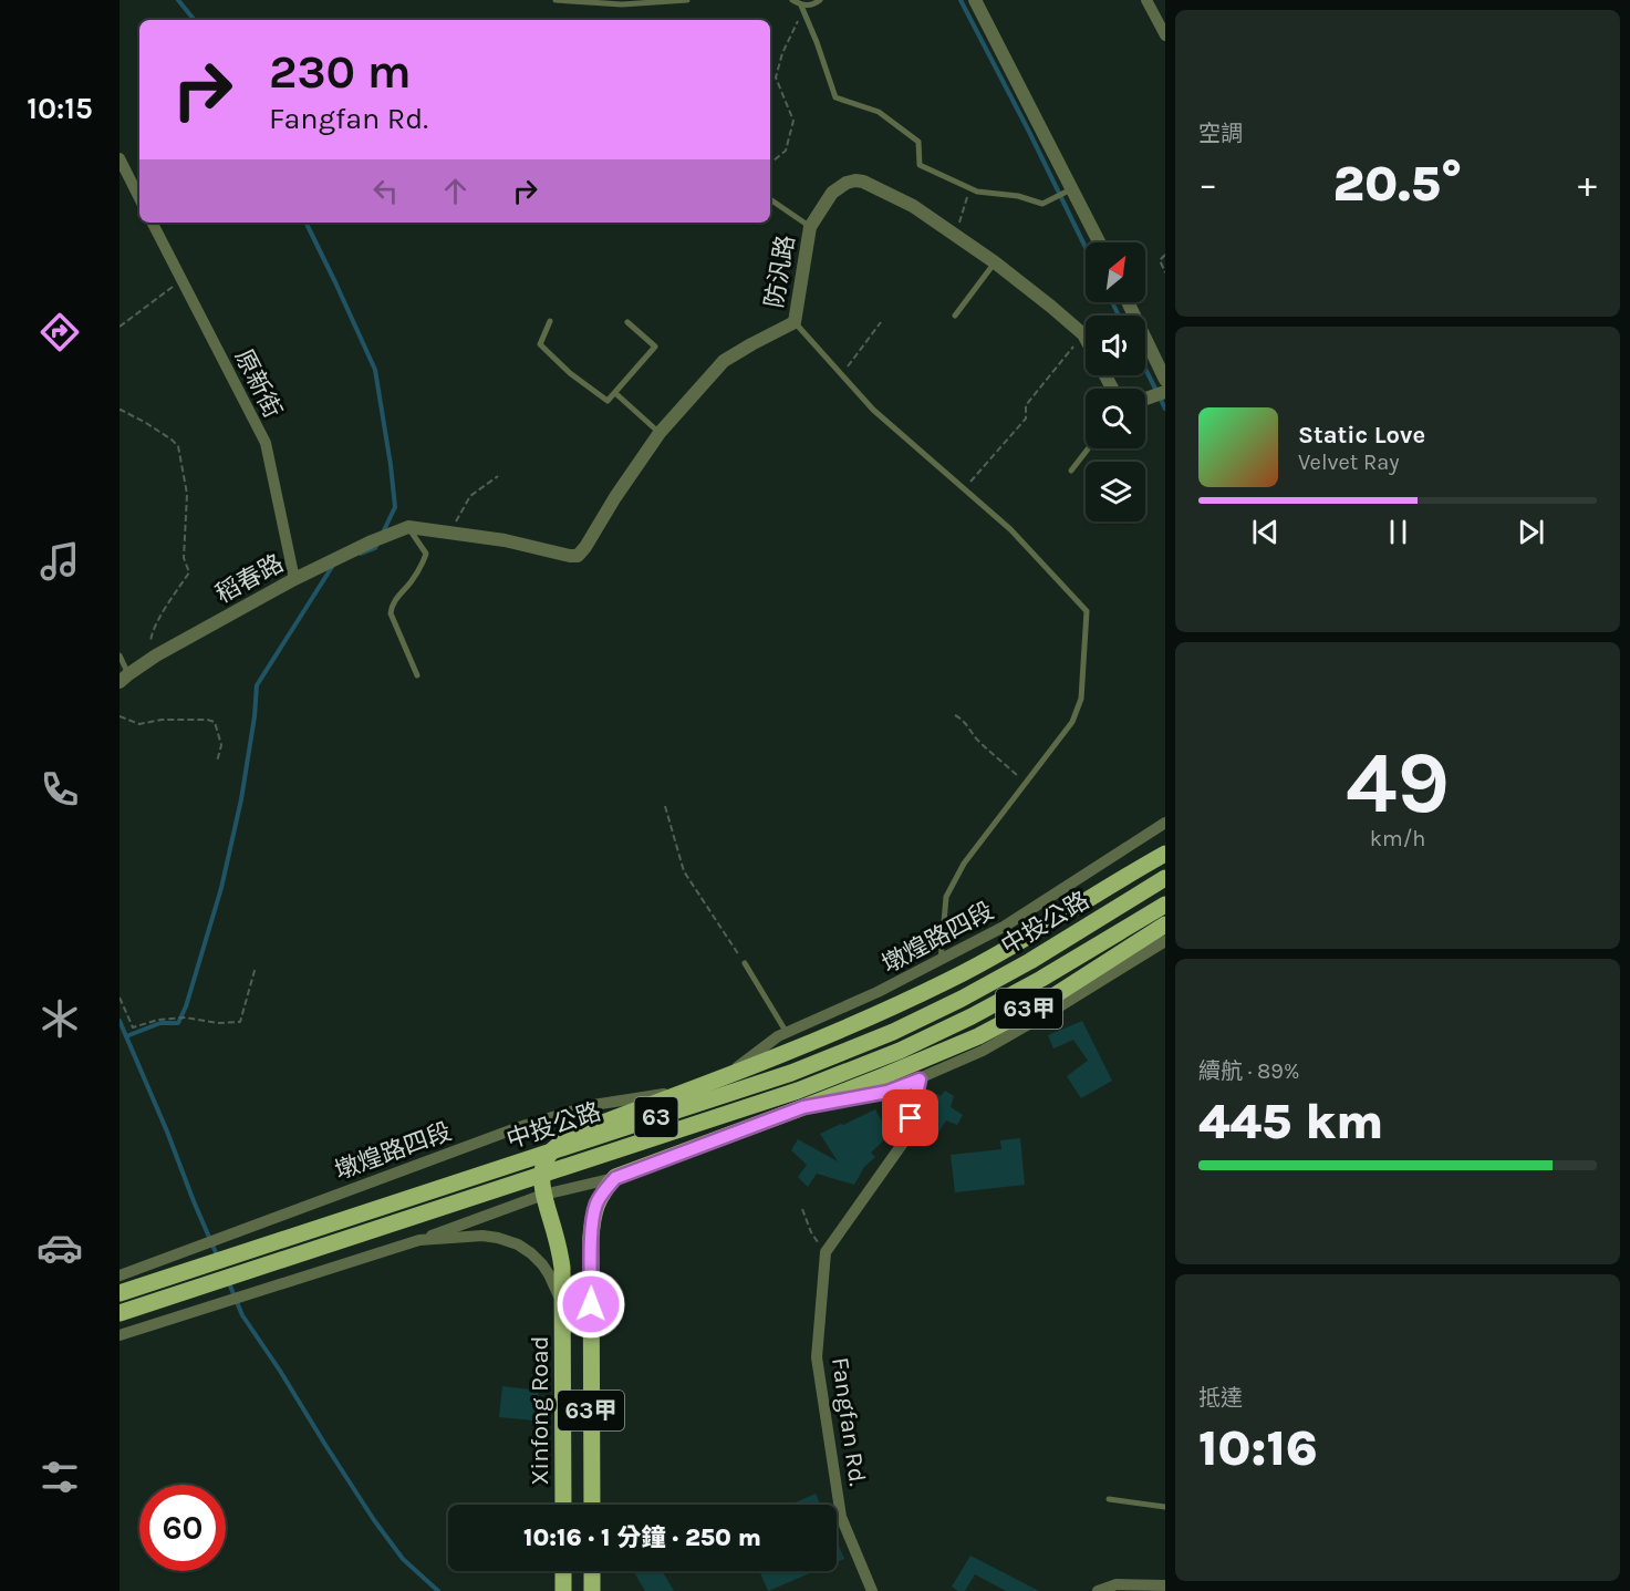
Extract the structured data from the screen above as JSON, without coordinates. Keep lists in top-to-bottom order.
{
  "streets": {
    "main road": [
      "中投公路",
      "63甲",
      "63",
      "Xinfong Road"
    ],
    "street": [
      "防汎路",
      "原新街",
      "稻春路",
      "墩煌路四段",
      "Fangfan Rd."
    ]
  },
  "crossings": [
    ["防汎路", "稻春路"],
    ["原新街", "稻春路"],
    ["墩煌路四段", "63甲"],
    ["63甲", "Xinfong Road"]
  ],
  "north": "top right",
  "page": {
    "tabs": "10:15",
    "tile": [
      "空調",
      ["49", "km/h"],
      ["續航 · 89%", "445 km"],
      ["抵達", "10:16"]
    ],
    "turn": ["230 m", "Fangfan Rd."],
    "heat": ["−", "20.5°", "+"],
    "song": ["Static Love", "Velvet Ray"],
    "limit": "60",
    "trip": "10:16 · 1 分鐘 · 250 m"
  }
}
